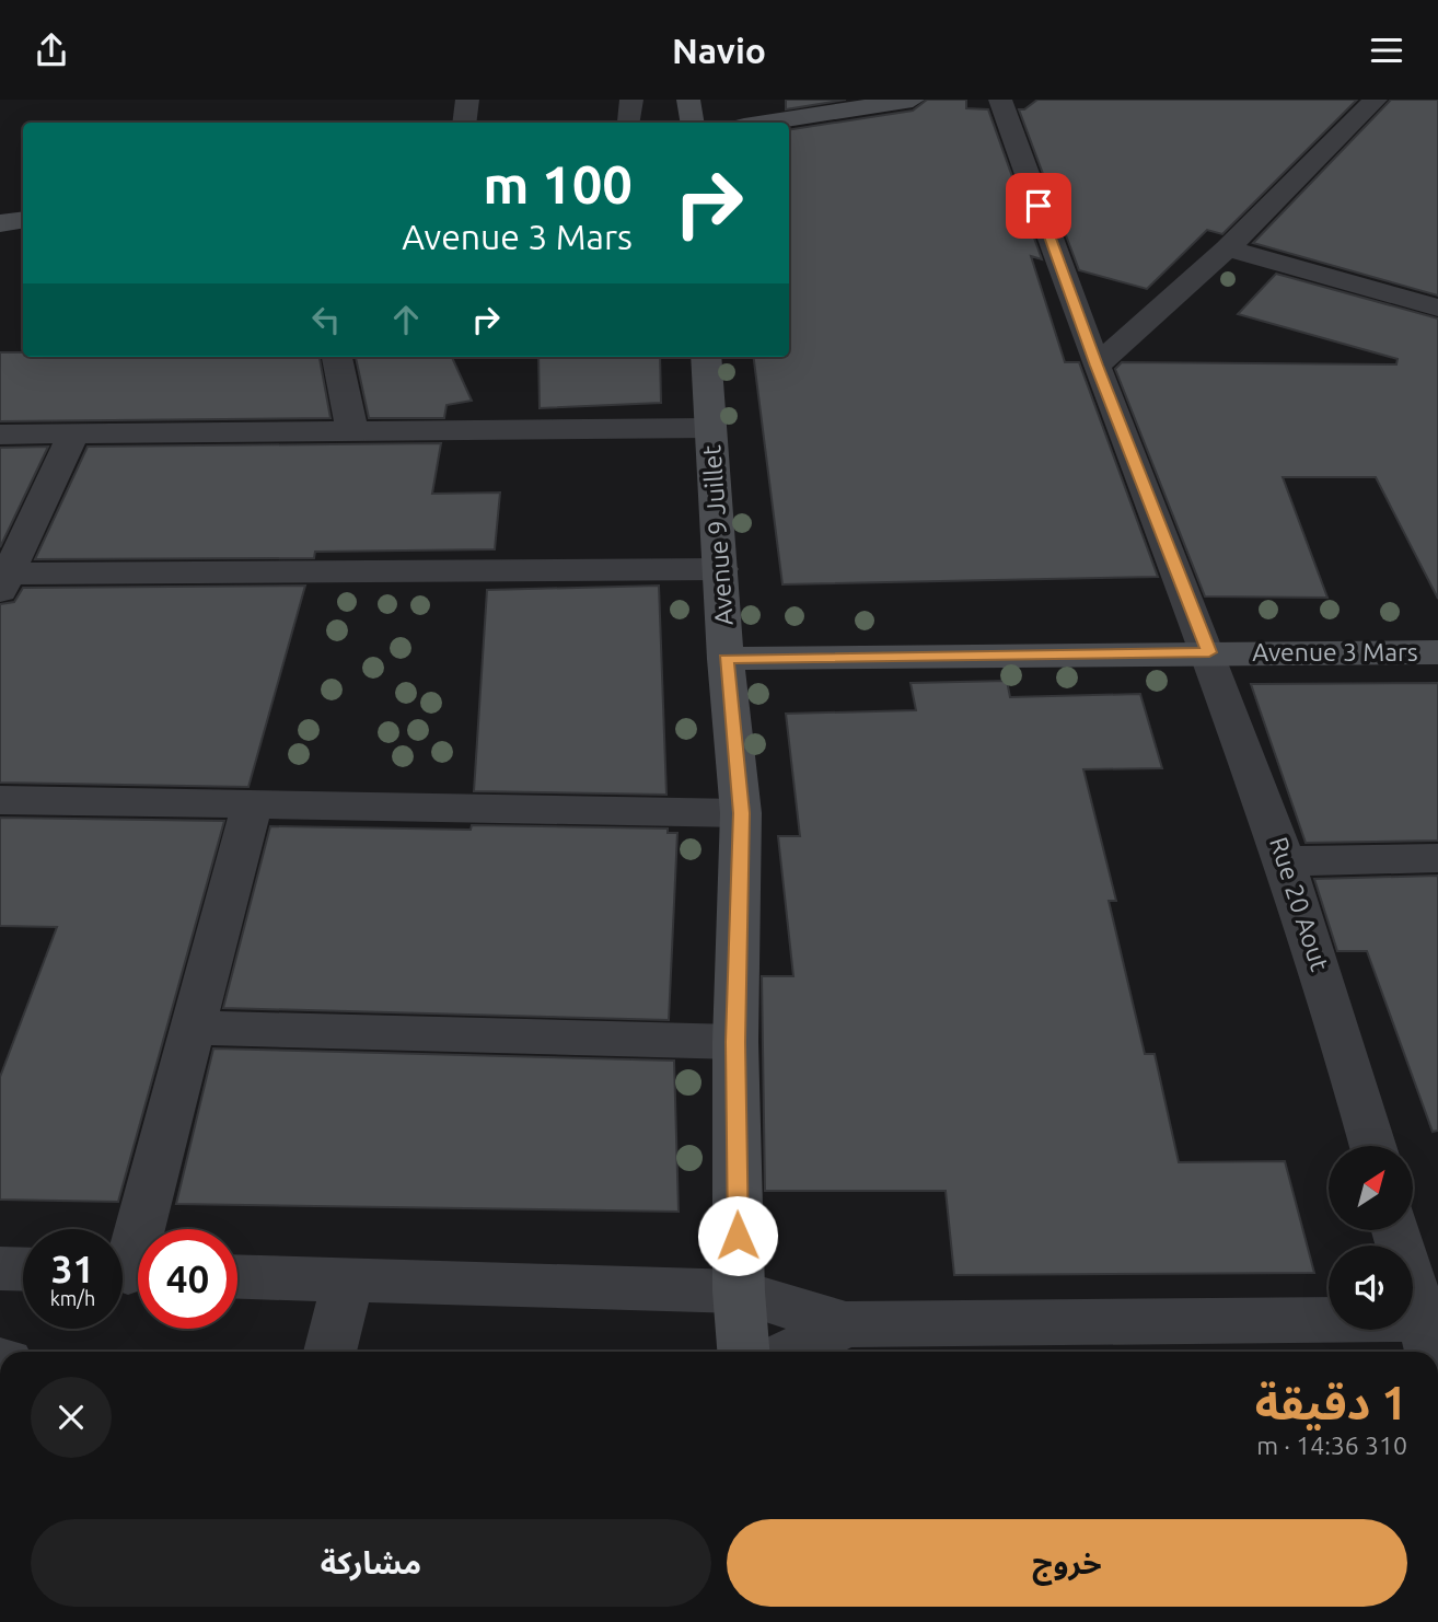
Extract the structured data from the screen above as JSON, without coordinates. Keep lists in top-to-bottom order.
{
  "streets": {
    "street": ["Avenue 9 Juillet", "Avenue 3 Mars", "Rue 20 Aout"]
  },
  "crossings": [
    ["Avenue 9 Juillet", "Avenue 3 Mars"],
    ["Avenue 3 Mars", "Rue 20 Aout"]
  ],
  "north": "top right",
  "page": {
    "header": "Navio",
    "turn": ["100 m", "Avenue 3 Mars"],
    "speed": "31 km/h",
    "limit": "40",
    "heading": ["1 دقيقة", "310 m · 14:36"],
    "buttons": ["خروج", "مشاركة"]
  }
}
